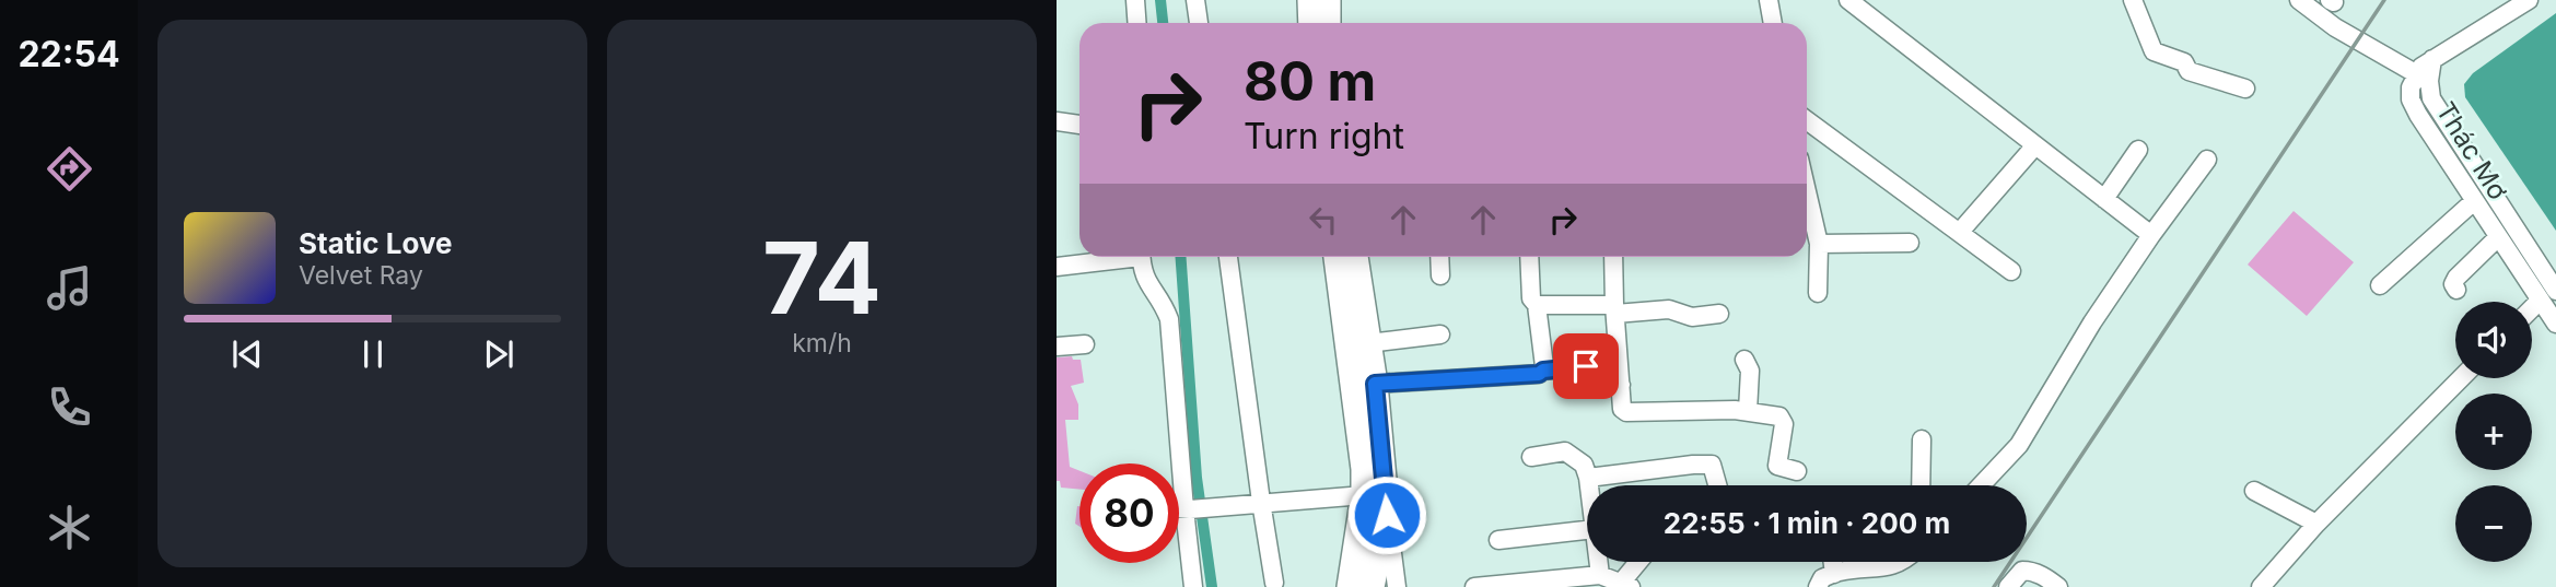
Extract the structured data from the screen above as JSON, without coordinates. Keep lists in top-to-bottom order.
{
  "streets": {
    "street": ["Thác Mơ"]
  },
  "page": {
    "tabs": "22:54",
    "tile": ["74", "km/h"],
    "turn": ["80 m", "Turn right"],
    "song": ["Static Love", "Velvet Ray"],
    "map_buttons": ["+", "−"],
    "limit": "80",
    "trip": "22:55 · 1 min · 200 m"
  }
}
